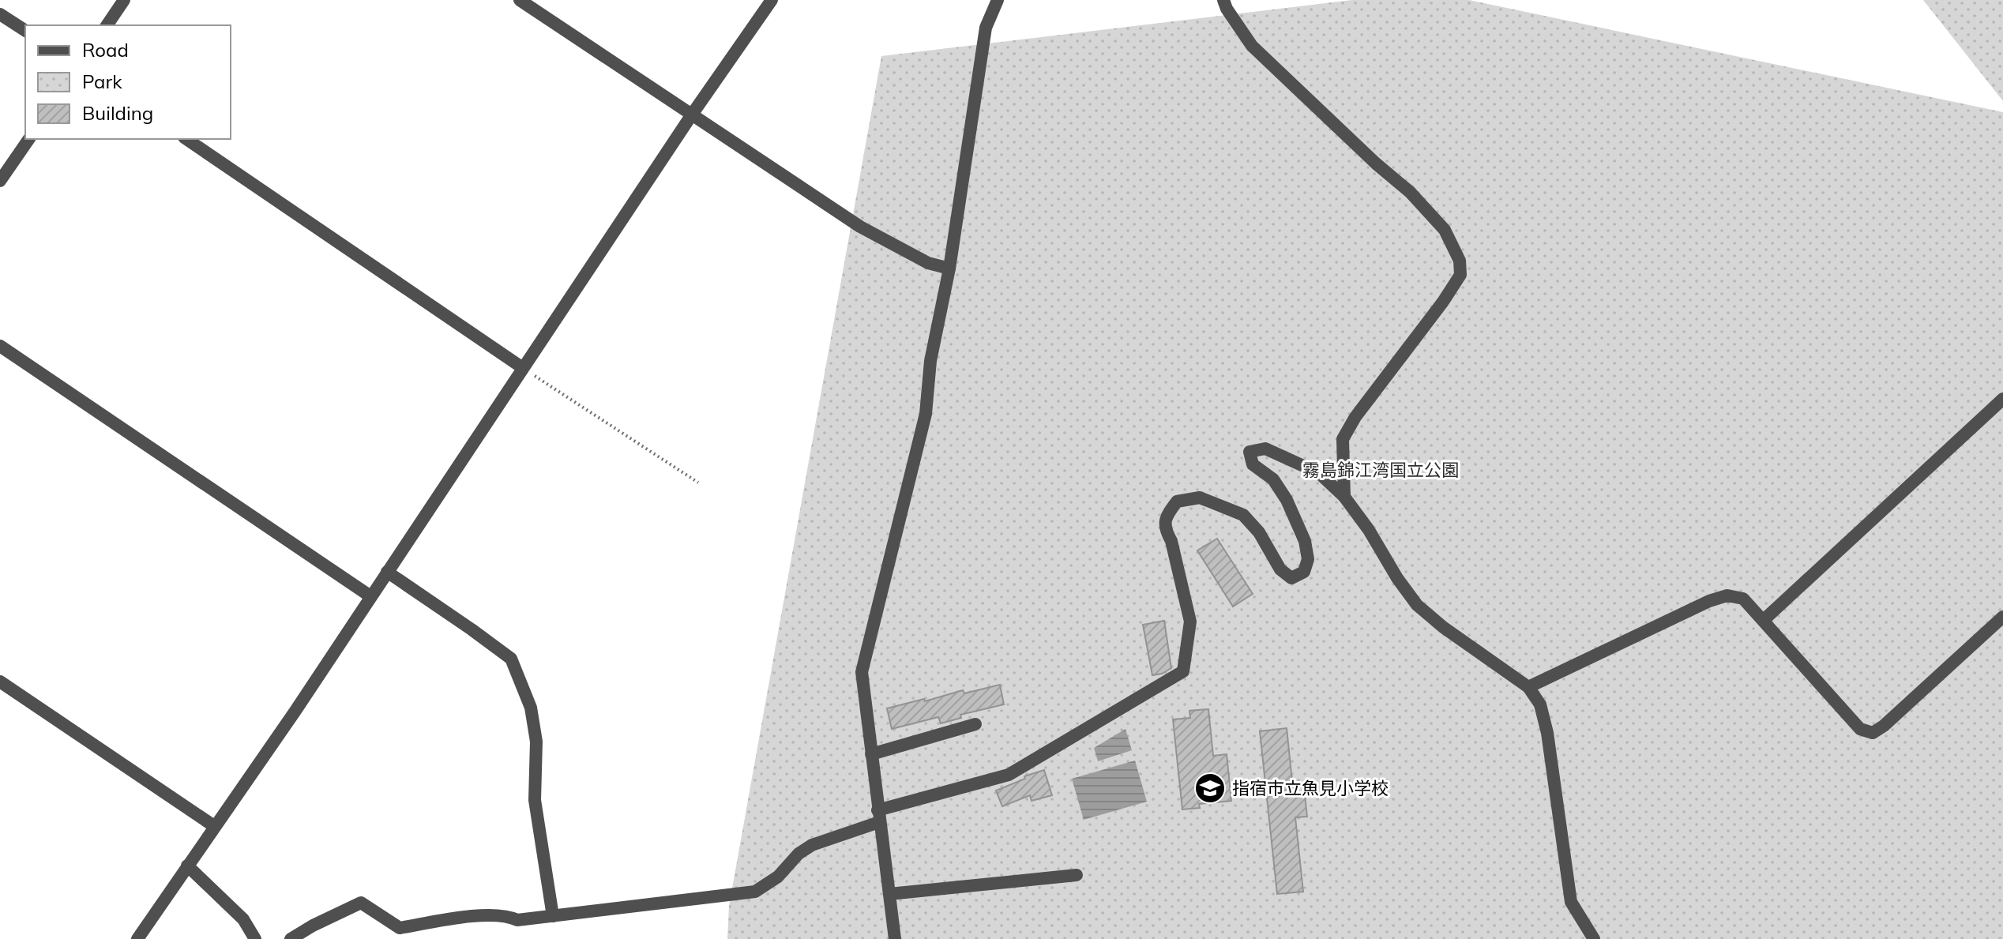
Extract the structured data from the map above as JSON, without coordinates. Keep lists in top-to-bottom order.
{
  "parks": ["霧島錦江湾国立公園"],
  "places": {
    "school or university": ["指宿市立魚見小学校"]
  },
  "legend": ["Road", "Park", "Building"]
}
